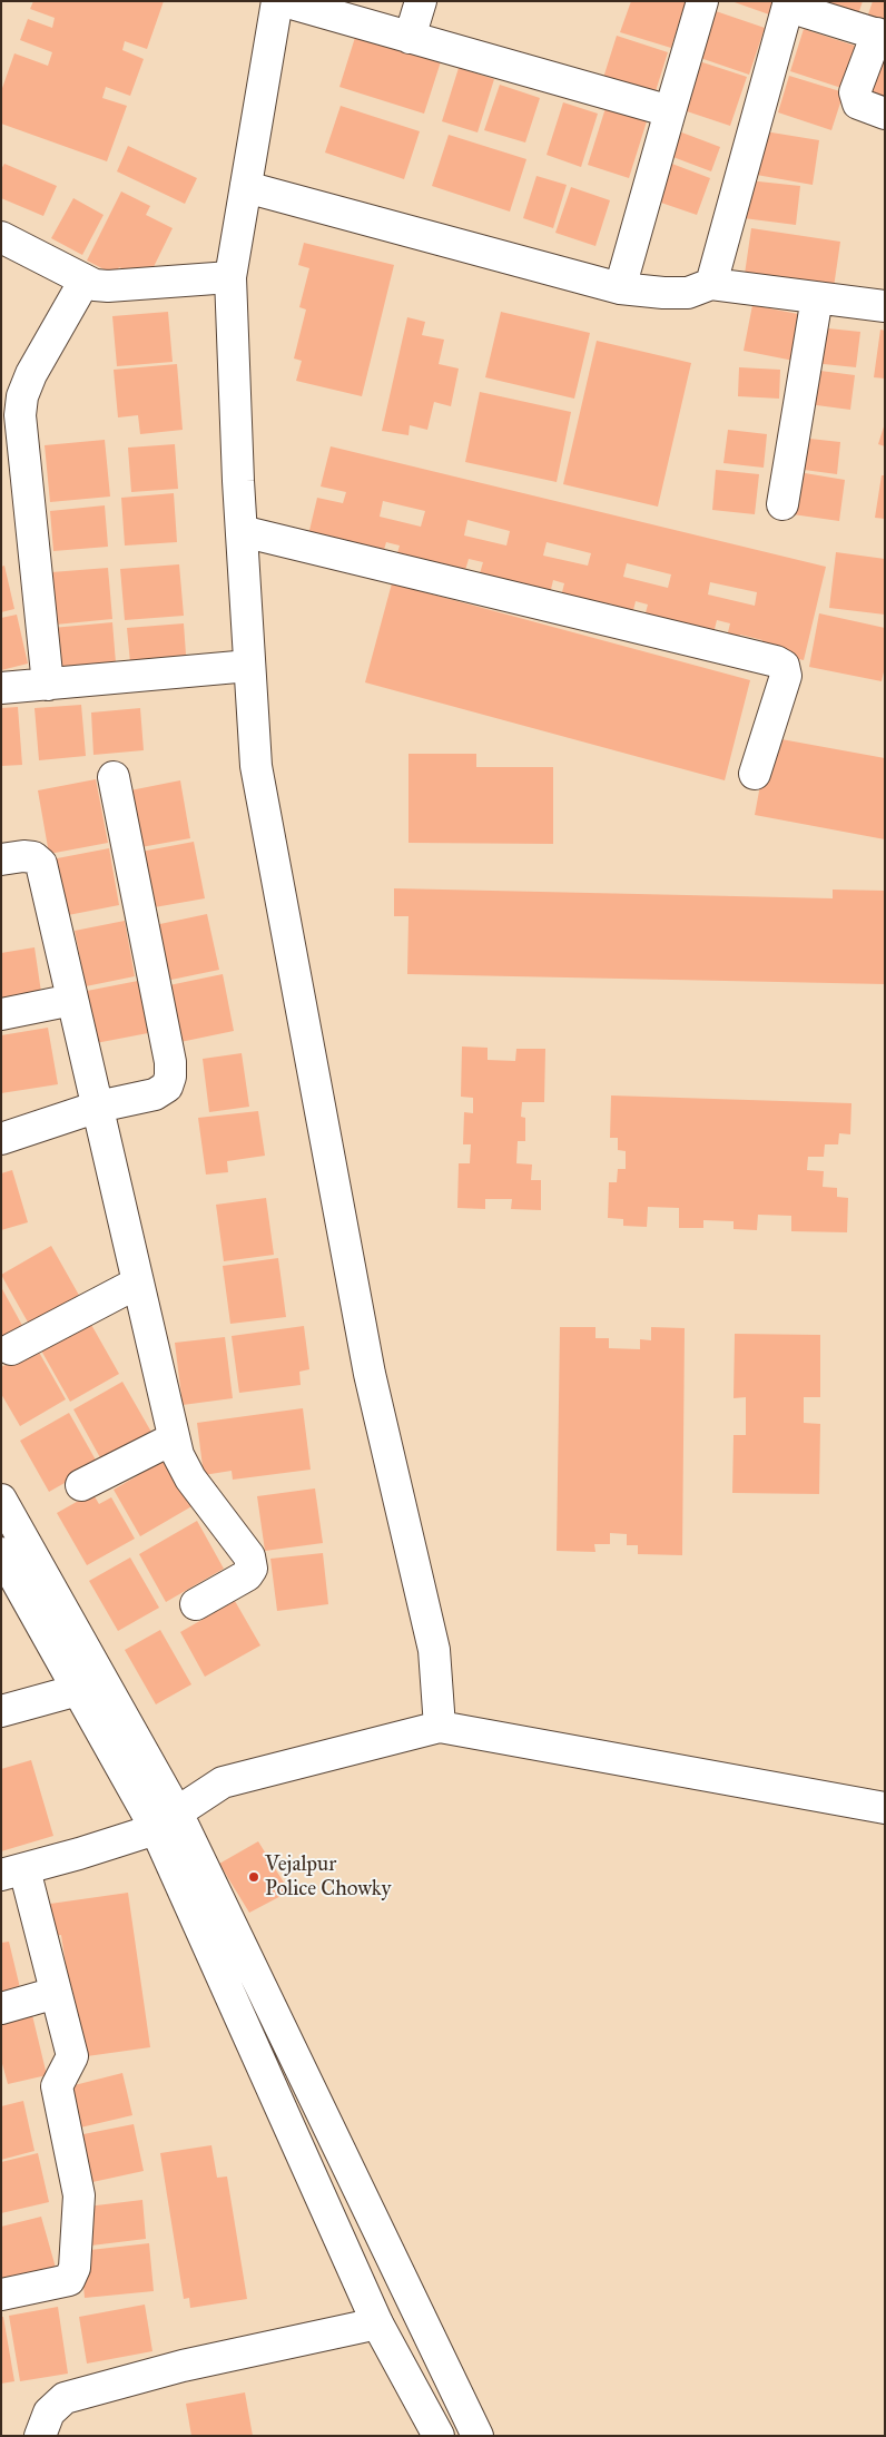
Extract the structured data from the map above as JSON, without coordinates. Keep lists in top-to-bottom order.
{
  "places": ["Vejalpur Police Chowky"]
}
